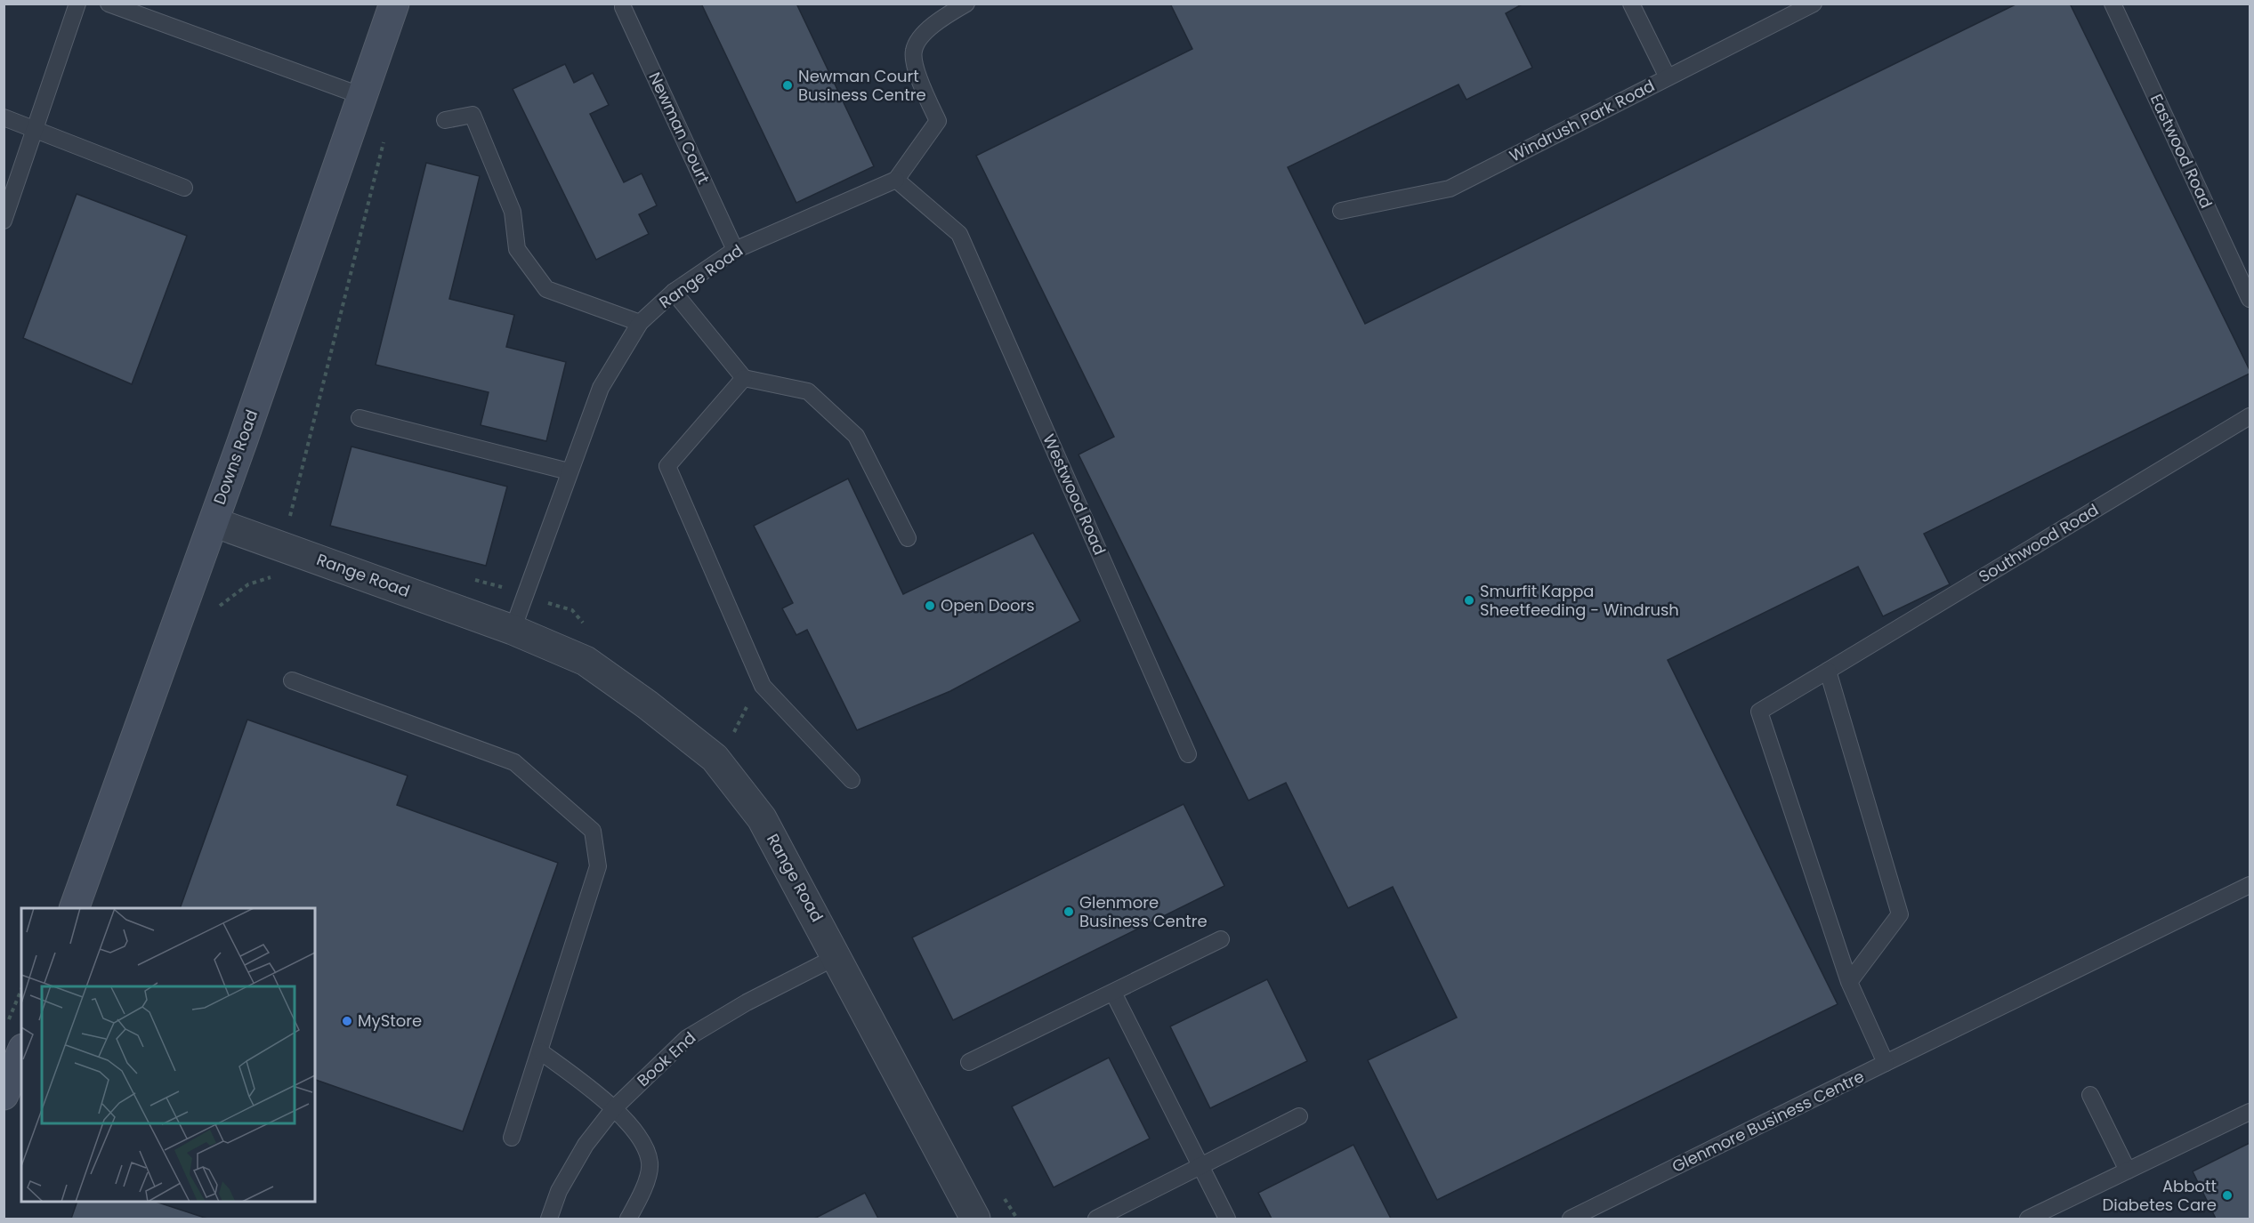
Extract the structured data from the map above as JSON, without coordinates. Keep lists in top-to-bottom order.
{
  "streets": {
    "street": ["Range Road", "Downs Road"],
    "lane": [
      "Windrush Park Road",
      "Newman Court",
      "Eastwood Road",
      "Westwood Road",
      "Southwood Road",
      "Book End",
      "Glenmore Business Centre"
    ]
  },
  "crossings": [
    ["Newman Court", "Range Road"],
    ["Range Road", "Downs Road"],
    ["Range Road", "Westwood Road"],
    ["Range Road", "Book End"]
  ],
  "places": [
    "Newman Court Business Centre",
    "Smurfit Kappa Sheetfeeding - Windrush",
    "Open Doors",
    "Glenmore Business Centre",
    "MyStore",
    "Abbott Diabetes Care"
  ]
}
